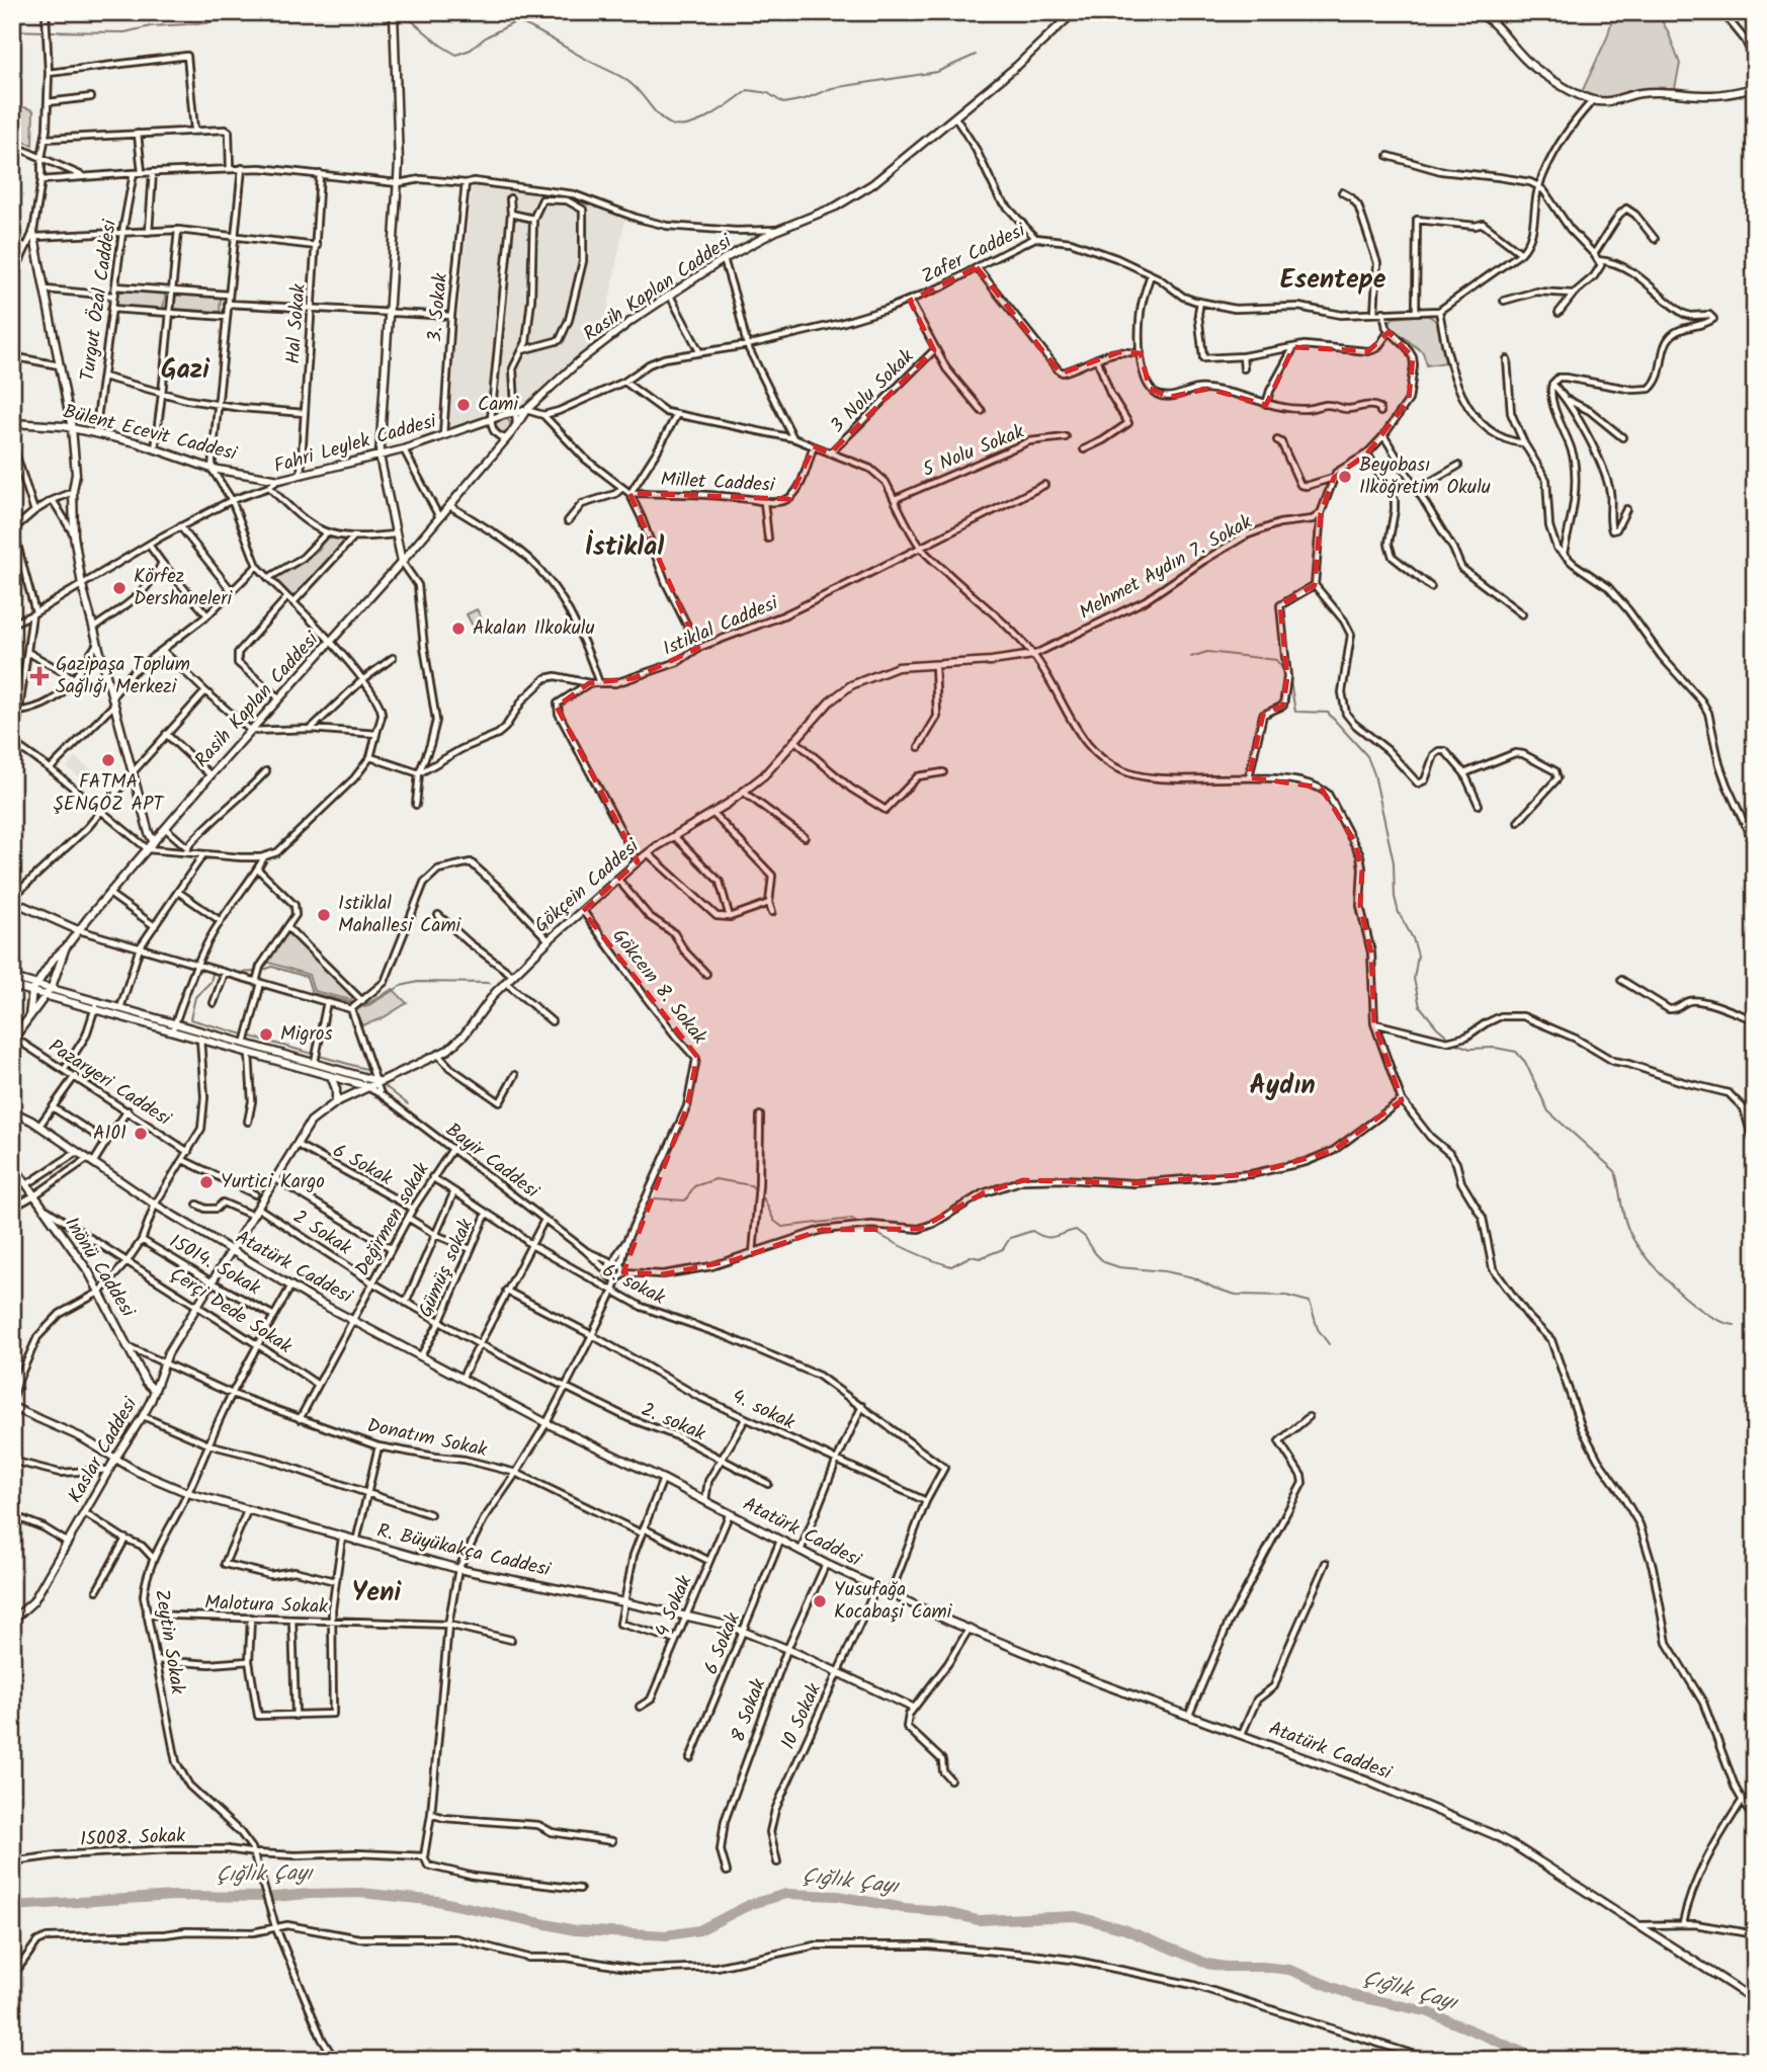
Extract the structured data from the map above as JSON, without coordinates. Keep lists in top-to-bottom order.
{
  "streets": {
    "street": [
      "Zafer Caddesi",
      "Rasih Kaplan Caddesi",
      "Turgut Özal Caddesi",
      "3. Sokak",
      "Hal Sokak",
      "3 Nolu Sokak",
      "Bülent Ecevit Caddesi",
      "Fahri Leylek Caddesi",
      "5 Nolu Sokak",
      "Millet Caddesi",
      "Mehmet Aydın 7. Sokak",
      "Istiklal Caddesi",
      "Gökçein Caddesi",
      "Gökceın 8. Sokak",
      "Pazaryeri Caddesi",
      "Bayir Caddesi",
      "6 Sokak",
      "Değirmen sokak",
      "2 Sokak",
      "15014. Sokak",
      "Inönü Caddesi",
      "Atatürk Caddesi",
      "Gümüş sokak",
      "6. sokak",
      "Çerçi Dede Sokak",
      "4. sokak",
      "2. sokak",
      "Donatım Sokak",
      "Kaslar Caddesi",
      "R. Büyükakça Caddesi",
      "Malotura Sokak",
      "4 Sokak",
      "Zeytin Sokak",
      "8 Sokak",
      "10 Sokak",
      "15008. Sokak"
    ]
  },
  "crossings": [
    ["Rasih Kaplan Caddesi", "Fahri Leylek Caddesi"],
    ["Rasih Kaplan Caddesi", "Pazaryeri Caddesi"],
    ["Turgut Özal Caddesi", "Bülent Ecevit Caddesi"],
    ["3. Sokak", "Fahri Leylek Caddesi"],
    ["Hal Sokak", "Fahri Leylek Caddesi"],
    ["Bülent Ecevit Caddesi", "Fahri Leylek Caddesi"],
    ["Mehmet Aydın 7. Sokak", "Gökçein Caddesi"],
    ["Gökçein Caddesi", "Gökceın 8. Sokak"],
    ["Gökçein Caddesi", "Bayir Caddesi"],
    ["Gökçein Caddesi", "6 Sokak"],
    ["Gökçein Caddesi", "2 Sokak"],
    ["Gökçein Caddesi", "Atatürk Caddesi"],
    ["Gökçein Caddesi", "Kaslar Caddesi"],
    ["Gökceın 8. Sokak", "Bayir Caddesi"],
    ["Bayir Caddesi", "Değirmen sokak"],
    ["6 Sokak", "Değirmen sokak"],
    ["6 Sokak", "Atatürk Caddesi"],
    ["6 Sokak", "R. Büyükakça Caddesi"],
    ["Değirmen sokak", "2 Sokak"],
    ["Değirmen sokak", "Atatürk Caddesi"],
    ["Değirmen sokak", "Gümüş sokak"],
    ["Değirmen sokak", "Çerçi Dede Sokak"],
    ["Değirmen sokak", "Donatım Sokak"],
    ["2 Sokak", "Gümüş sokak"],
    ["2 Sokak", "2. sokak"],
    ["15014. Sokak", "Kaslar Caddesi"],
    ["15014. Sokak", "Zeytin Sokak"],
    ["Inönü Caddesi", "Çerçi Dede Sokak"],
    ["Inönü Caddesi", "Donatım Sokak"],
    ["Inönü Caddesi", "Kaslar Caddesi"],
    ["Atatürk Caddesi", "Gümüş sokak"],
    ["Atatürk Caddesi", "Kaslar Caddesi"],
    ["Atatürk Caddesi", "4 Sokak"],
    ["Atatürk Caddesi", "Zeytin Sokak"],
    ["Atatürk Caddesi", "8 Sokak"],
    ["Atatürk Caddesi", "10 Sokak"],
    ["Gümüş sokak", "6. sokak"],
    ["6. sokak", "4. sokak"],
    ["Çerçi Dede Sokak", "Kaslar Caddesi"],
    ["Çerçi Dede Sokak", "Zeytin Sokak"],
    ["Donatım Sokak", "Kaslar Caddesi"],
    ["Donatım Sokak", "4 Sokak"],
    ["Donatım Sokak", "Zeytin Sokak"],
    ["Kaslar Caddesi", "R. Büyükakça Caddesi"],
    ["R. Büyükakça Caddesi", "4 Sokak"],
    ["R. Büyükakça Caddesi", "Zeytin Sokak"],
    ["R. Büyükakça Caddesi", "8 Sokak"],
    ["R. Büyükakça Caddesi", "10 Sokak"],
    ["Malotura Sokak", "Zeytin Sokak"],
    ["Zeytin Sokak", "15008. Sokak"]
  ],
  "districts": [
    "Esentepe",
    "Gazi",
    "İstiklal",
    "Aydın",
    "Yeni"
  ],
  "water": ["Çığlık Çayı"],
  "places": {
    "other": [
      "Cami",
      "Beyobası Ilköğretim Okulu",
      "Körfez Dershaneleri",
      "Akalan Ilkokulu",
      "FATMA ŞENGÖZ APT",
      "Istiklal Mahallesi Cami",
      "Migros",
      "A101",
      "Yurtici Kargo",
      "Yusufağa Kocabaşi Cami"
    ],
    "health": ["Gazipaşa Toplum Sağlığı Merkezi"]
  }
}
